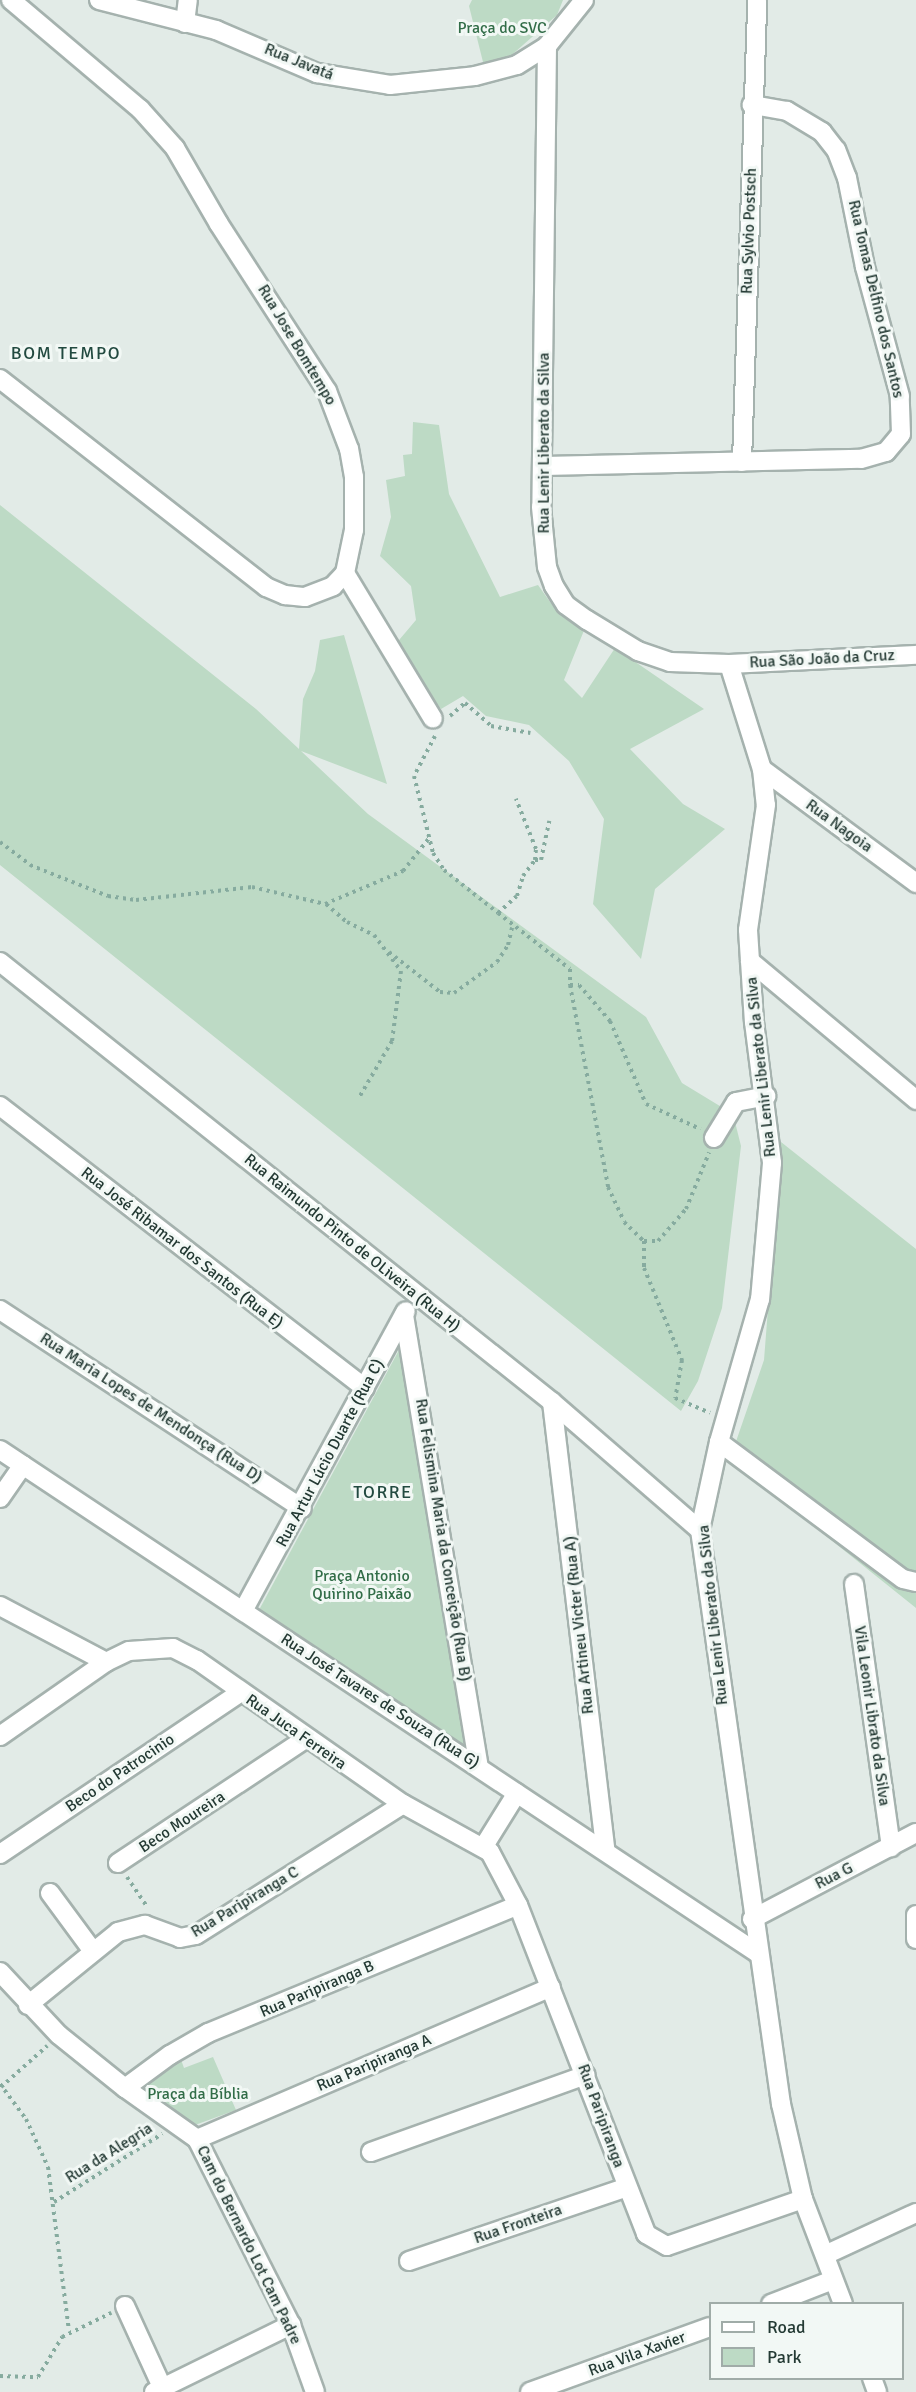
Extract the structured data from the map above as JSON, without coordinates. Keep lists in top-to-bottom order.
{
  "streets": {
    "street": [
      "Rua Javatá",
      "Rua Sylvio Postsch",
      "Rua Tomas Delfino dos Santos",
      "Rua Jose Bomtempo",
      "Rua Lenir Liberato da Silva",
      "Rua São João da Cruz",
      "Rua Nagoia",
      "Rua Raimundo Pinto de OLiveira (Rua H)",
      "Rua José Ribamar dos Santos (Rua E)",
      "Rua Maria Lopes de Mendonça (Rua D)",
      "Rua Artur Lúcio Duarte (Rua C)",
      "Rua Felismina Maria da Conceição (Rua B)",
      "Rua Artineu Victer (Rua A)",
      "Rua José Tavares de Souza (Rua G)",
      "Vila Leonir Librato da Silva",
      "Rua Juca Ferreira",
      "Beco do Patrocinio",
      "Beco Moureira",
      "Rua G",
      "Rua Paripiranga C",
      "Rua Paripiranga B",
      "Rua Paripiranga A",
      "Rua Paripiranga",
      "Rua Fronteira",
      "Cam do Bernardo Lot Cam Padre",
      "Rua Vila Xavier"
    ],
    "path": ["Rua da Alegria"]
  },
  "crossings": [
    ["Rua Javatá", "Rua Lenir Liberato da Silva"],
    ["Rua Sylvio Postsch", "Rua Tomas Delfino dos Santos"],
    ["Rua Tomas Delfino dos Santos", "Rua Lenir Liberato da Silva"],
    ["Rua Lenir Liberato da Silva", "Rua São João da Cruz"],
    ["Rua Lenir Liberato da Silva", "Rua Nagoia"],
    ["Rua Lenir Liberato da Silva", "Rua Raimundo Pinto de OLiveira (Rua H)"],
    ["Rua Lenir Liberato da Silva", "Rua José Tavares de Souza (Rua G)"],
    ["Rua Lenir Liberato da Silva", "Rua G"],
    ["Rua Lenir Liberato da Silva", "Rua Paripiranga"],
    ["Rua Raimundo Pinto de OLiveira (Rua H)", "Rua Artur Lúcio Duarte (Rua C)"],
    ["Rua Raimundo Pinto de OLiveira (Rua H)", "Rua Artineu Victer (Rua A)"],
    ["Rua José Ribamar dos Santos (Rua E)", "Rua Artur Lúcio Duarte (Rua C)"],
    ["Rua Maria Lopes de Mendonça (Rua D)", "Rua Artur Lúcio Duarte (Rua C)"],
    ["Rua Artur Lúcio Duarte (Rua C)", "Rua Felismina Maria da Conceição (Rua B)"],
    ["Rua Artur Lúcio Duarte (Rua C)", "Rua José Tavares de Souza (Rua G)"],
    ["Rua Felismina Maria da Conceição (Rua B)", "Rua José Tavares de Souza (Rua G)"],
    ["Rua Artineu Victer (Rua A)", "Rua José Tavares de Souza (Rua G)"],
    ["Vila Leonir Librato da Silva", "Rua G"],
    ["Rua Juca Ferreira", "Beco do Patrocinio"],
    ["Rua Juca Ferreira", "Beco Moureira"],
    ["Rua Juca Ferreira", "Rua Paripiranga C"],
    ["Rua Juca Ferreira", "Rua Paripiranga"],
    ["Rua Paripiranga B", "Rua Paripiranga"],
    ["Rua Paripiranga B", "Cam do Bernardo Lot Cam Padre"],
    ["Rua Paripiranga A", "Rua Paripiranga"],
    ["Rua Paripiranga A", "Cam do Bernardo Lot Cam Padre"],
    ["Rua Paripiranga", "Rua Fronteira"],
    ["Rua da Alegria", "Cam do Bernardo Lot Cam Padre"]
  ],
  "districts": ["BOM TEMPO", "TORRE"],
  "parks": ["Praça do SVC", "Praça Antonio Quirino Paixão", "Praça da Bíblia"],
  "legend": ["Road", "Park"]
}
